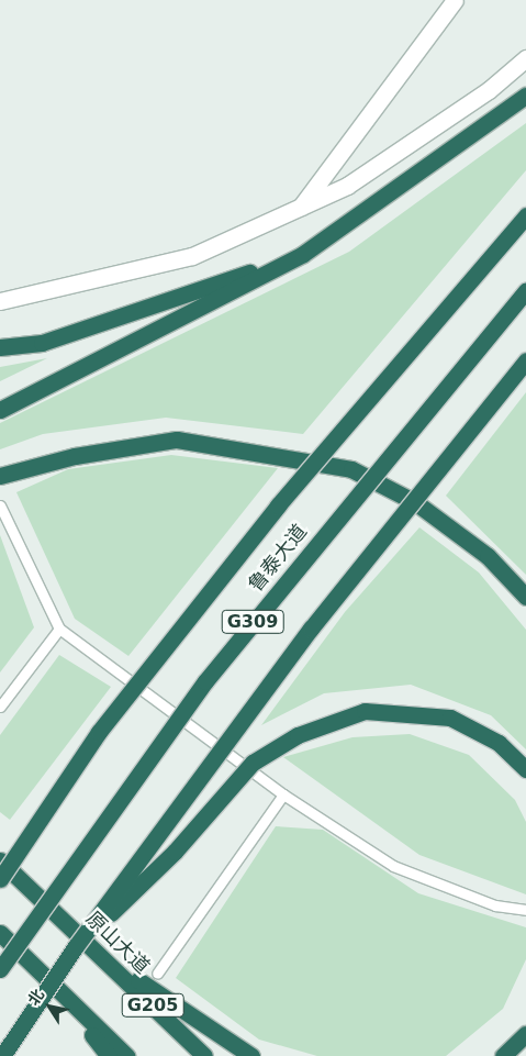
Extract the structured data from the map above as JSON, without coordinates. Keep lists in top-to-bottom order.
{
  "streets": {
    "highway": [
      "鲁泰大道",
      "G309",
      "原山大道",
      "G205"
    ]
  },
  "north": "top left"
}
